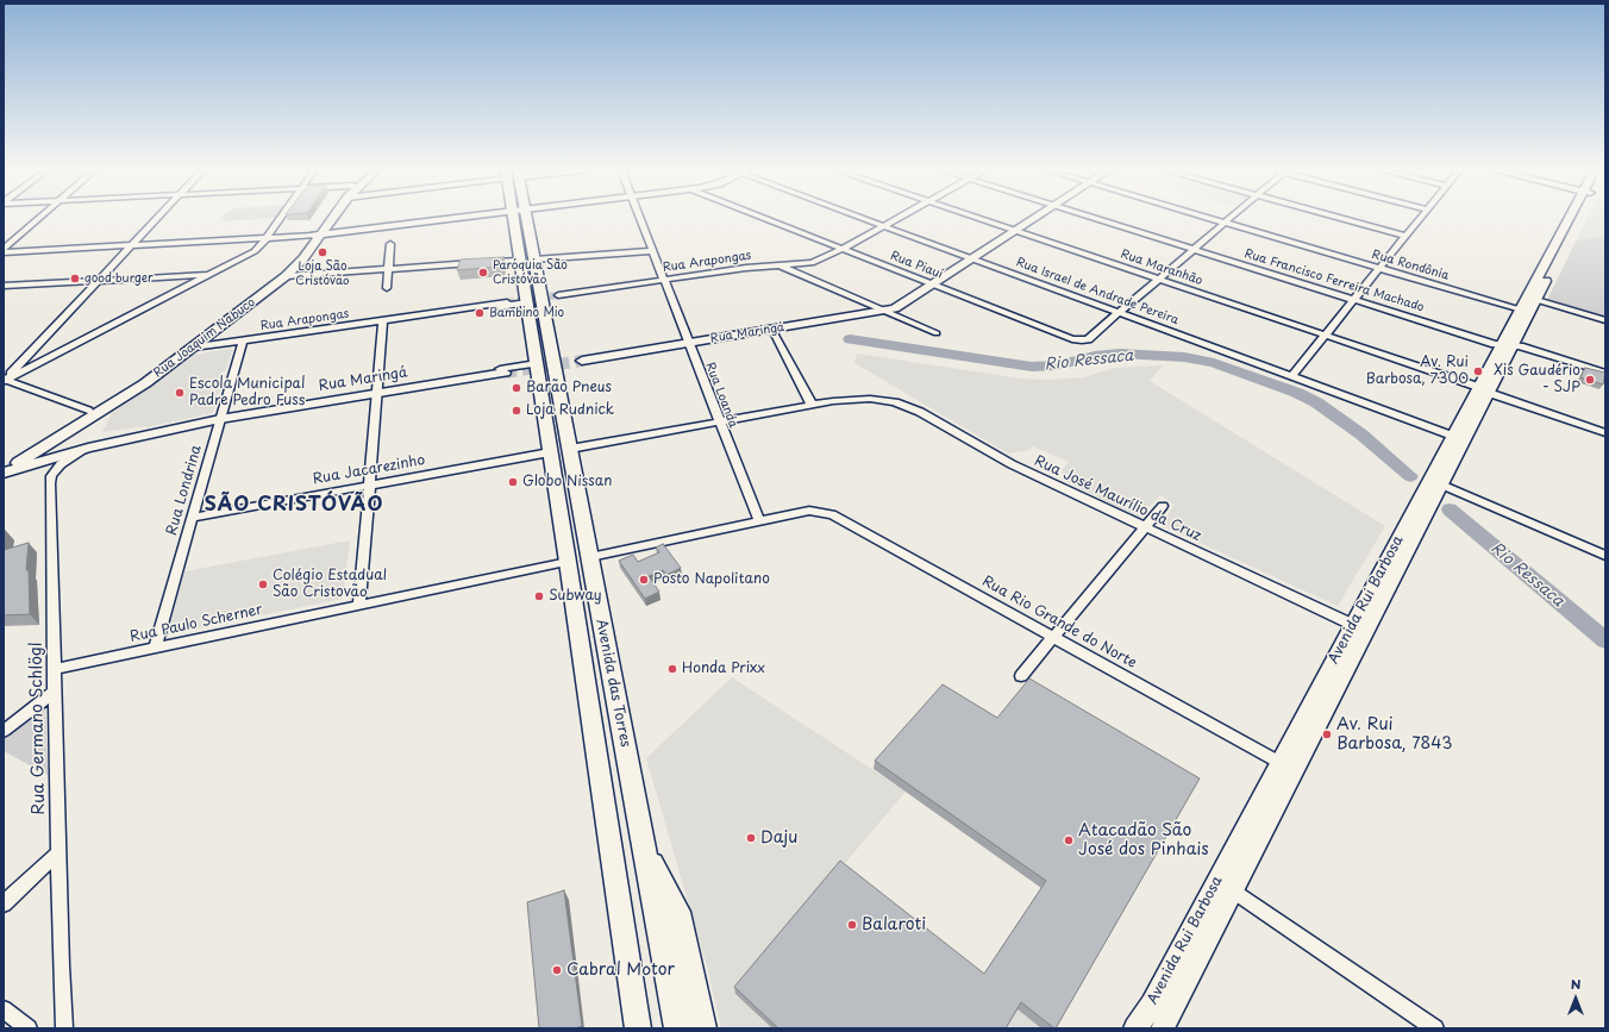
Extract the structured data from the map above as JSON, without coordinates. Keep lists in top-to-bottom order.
{
  "streets": {
    "highway": ["Avenida das Torres"],
    "main road": ["Rua Maringá", "Rua Joaquim Nabuco", "Avenida Rui Barbosa"],
    "street": [
      "Rua Arapongas",
      "Rua Piauí",
      "Rua Rondônia",
      "Rua Maranhão",
      "Rua Francisco Ferreira Machado",
      "Rua Israel de Andrade Pereira",
      "Rua Loanda",
      "Rua Jacarezinho",
      "Rua Londrina",
      "Rua José Maurílio da Cruz",
      "Rua Rio Grande do Norte",
      "Rua Paulo Scherner",
      "Rua Germano Schlögl"
    ]
  },
  "crossings": [
    ["Rua Arapongas", "Rua Piauí"],
    ["Rua Arapongas", "Rua Israel de Andrade Pereira"],
    ["Rua Arapongas", "Rua Joaquim Nabuco"],
    ["Rua Arapongas", "Rua Loanda"],
    ["Rua Arapongas", "Rua Londrina"],
    ["Rua Arapongas", "Avenida das Torres"],
    ["Rua Piauí", "Rua Israel de Andrade Pereira"],
    ["Rua Piauí", "Rua Maringá"],
    ["Rua Rondônia", "Avenida Rui Barbosa"],
    ["Rua Maranhão", "Rua Maringá"],
    ["Rua Maranhão", "Avenida Rui Barbosa"],
    ["Rua Francisco Ferreira Machado", "Avenida Rui Barbosa"],
    ["Rua Israel de Andrade Pereira", "Rua Maringá"],
    ["Rua Israel de Andrade Pereira", "Avenida Rui Barbosa"],
    ["Rua Maringá", "Rua Joaquim Nabuco"],
    ["Rua Maringá", "Rua Loanda"],
    ["Rua Maringá", "Rua Londrina"],
    ["Rua Maringá", "Rua Germano Schlögl"],
    ["Rua Loanda", "Rua Rio Grande do Norte"],
    ["Rua Jacarezinho", "Rua Londrina"],
    ["Rua Jacarezinho", "Avenida das Torres"],
    ["Rua Londrina", "Rua Paulo Scherner"],
    ["Rua José Maurílio da Cruz", "Avenida Rui Barbosa"],
    ["Avenida Rui Barbosa", "Rua Rio Grande do Norte"],
    ["Rua Paulo Scherner", "Avenida das Torres"],
    ["Rua Paulo Scherner", "Rua Germano Schlögl"]
  ],
  "districts": ["SÃO CRISTÓVÃO"],
  "water": ["Rio Ressaca"],
  "places": [
    "Loja São Cristóvão",
    "Paróquia São Cristóvão",
    "good burger",
    "Bambino Mio",
    "Av. Rui Barbosa, 7300",
    "Xis Gaudério - SJP",
    "Barão Pneus",
    "Escola Municipal Padre Pedro Fuss",
    "Loja Rudnick",
    "Globo Nissan",
    "Posto Napolitano",
    "Colégio Estadual São Cristovão",
    "Subway",
    "Honda Prixx",
    "Av. Rui Barbosa, 7843",
    "Daju",
    "Atacadão São José dos Pinhais",
    "Balaroti",
    "Cabral Motor"
  ],
  "north": "top"
}
